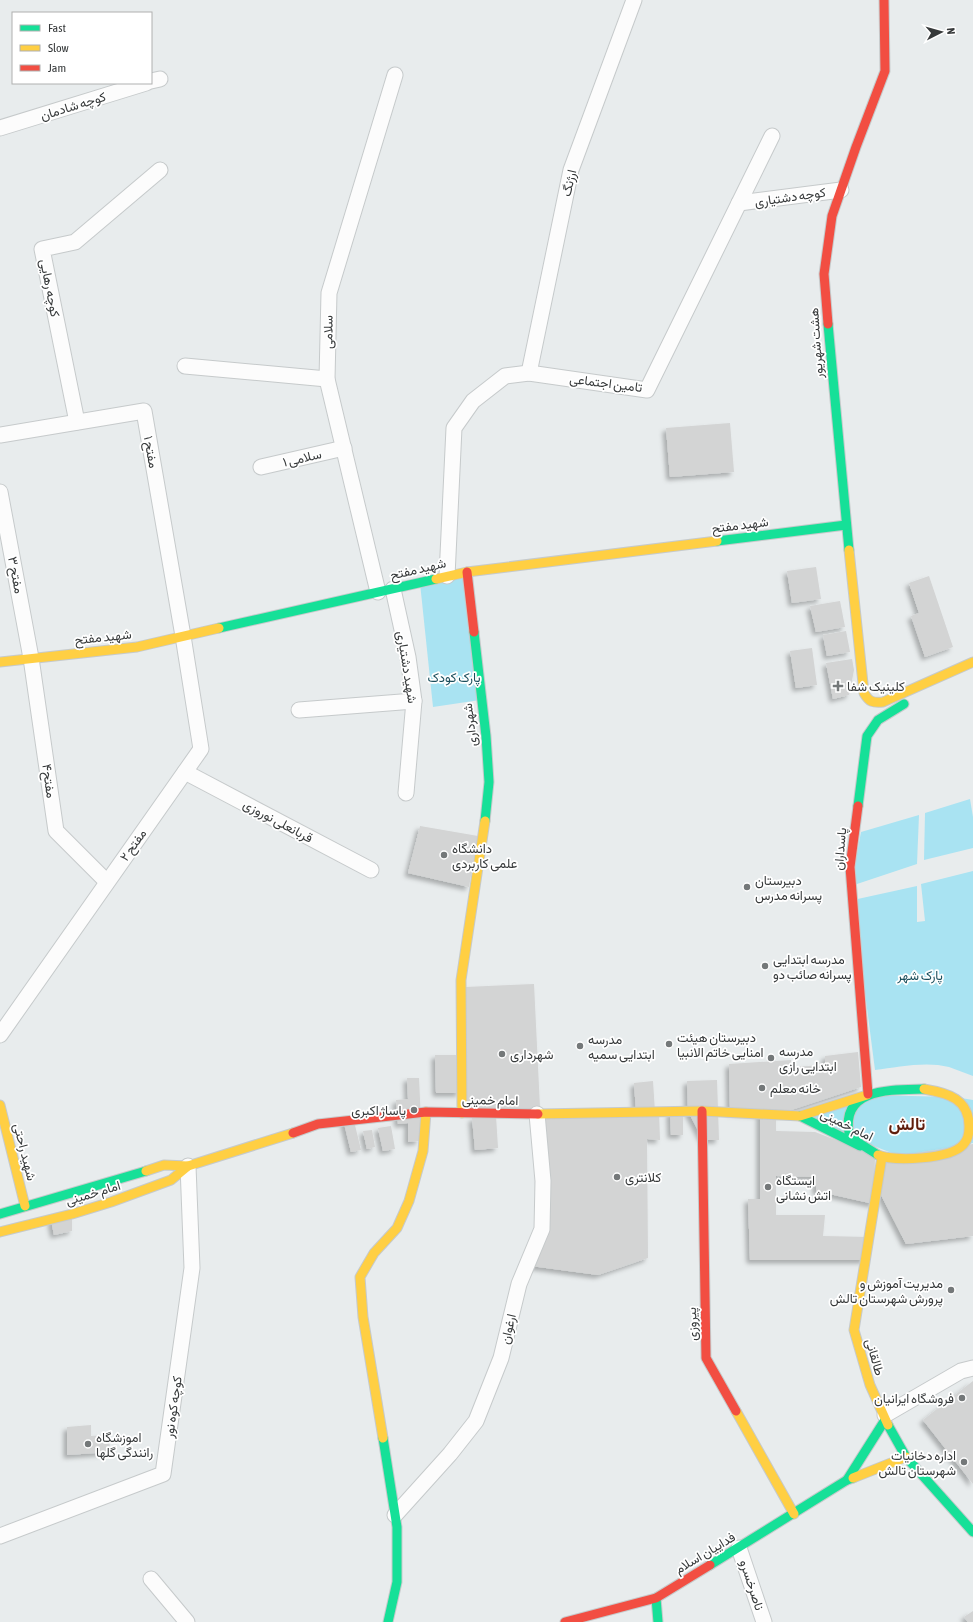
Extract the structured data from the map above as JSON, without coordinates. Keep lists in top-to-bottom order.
{
  "streets": {
    "street": [
      "کوچه شادمان",
      "ارژنگ",
      "کوچه دشتیاری",
      "کوچه رهایی",
      "سلامی",
      "هشت شهریور",
      "تامین اجتماعی",
      "مفتح ۱",
      "سلامی ۱",
      "شهید مفتح",
      "مفتح ۳",
      "شهید دشتیاری",
      "شهرداری",
      "مفتح۴",
      "قربانعلی نوروزی",
      "مفتح ۲",
      "پاسداران",
      "امام خمینی",
      "شهید راحتی",
      "پیروزی",
      "ارغوان",
      "طالقانی",
      "کوچه کوه نور",
      "فداییان اسلام",
      "ناصرخسرو"
    ]
  },
  "crossings": [
    ["ارژنگ", "تامین اجتماعی"],
    ["کوچه دشتیاری", "هشت شهریور"],
    ["کوچه دشتیاری", "تامین اجتماعی"],
    ["کوچه رهایی", "مفتح ۱"],
    ["سلامی", "سلامی ۱"],
    ["سلامی", "شهید مفتح"],
    ["سلامی", "شهید دشتیاری"],
    ["هشت شهریور", "شهید مفتح"],
    ["تامین اجتماعی", "شهید مفتح"],
    ["مفتح ۱", "شهید مفتح"],
    ["مفتح ۱", "مفتح ۲"],
    ["شهید مفتح", "مفتح ۳"],
    ["شهید مفتح", "شهید دشتیاری"],
    ["شهید مفتح", "شهرداری"],
    ["شهید مفتح", "مفتح۴"],
    ["شهید مفتح", "مفتح ۲"],
    ["مفتح ۳", "مفتح۴"],
    ["شهرداری", "امام خمینی"],
    ["مفتح۴", "مفتح ۲"],
    ["قربانعلی نوروزی", "مفتح ۲"],
    ["پاسداران", "امام خمینی"],
    ["پاسداران", "طالقانی"],
    ["امام خمینی", "شهید راحتی"],
    ["امام خمینی", "پیروزی"],
    ["امام خمینی", "ارغوان"],
    ["امام خمینی", "طالقانی"],
    ["امام خمینی", "کوچه کوه نور"],
    ["پیروزی", "فداییان اسلام"],
    ["طالقانی", "فداییان اسلام"],
    ["فداییان اسلام", "ناصرخسرو"]
  ],
  "districts": ["تالش"],
  "parks": ["پارک کودک", "پارک شهر"],
  "places": {
    "health": ["کلینیک شفا"],
    "other": [
      "دانشگاه علمی کاربردی",
      "دبیرستان پسرانه مدرس",
      "مدرسه ابتدایی پسرانه صائب دو",
      "دبیرستان هیئت امنایی خاتم الانبیا",
      "مدرسه ابتدایی سمیه",
      "شهرداری",
      "مدرسه ابتدایی رازی",
      "خانه معلم",
      "پاساژ اکبری",
      "کلانتری",
      "ایستگاه اتش نشانی",
      "مدیریت آموزش و پرورش شهرستان تالش",
      "فروشگاه ایرانیان",
      "اموزشگاه رانندگی گلها",
      "اداره دخانیات شهرستان تالش"
    ]
  },
  "legend": ["Fast", "Slow", "Jam"],
  "north": "right"
}
